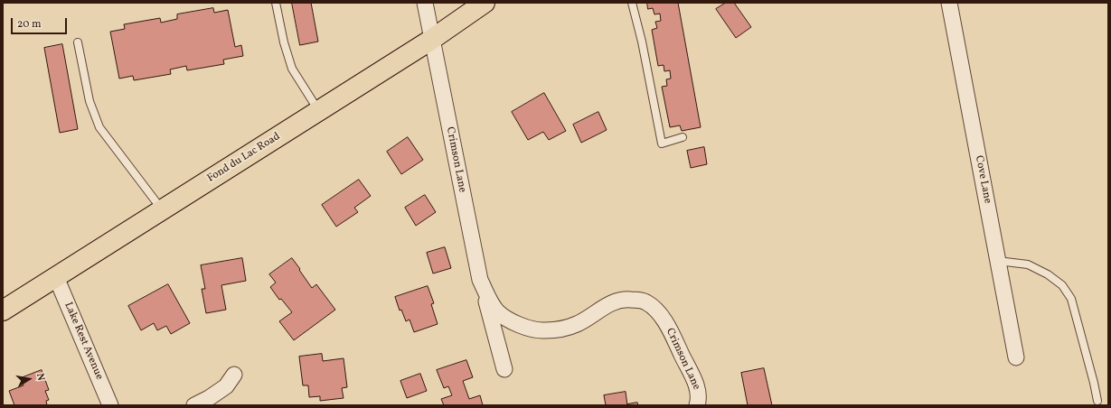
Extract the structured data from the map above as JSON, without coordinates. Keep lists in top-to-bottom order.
{
  "streets": {
    "main road": ["Fond du Lac Road"],
    "street": ["Crimson Lane", "Cove Lane", "Lake Rest Avenue"]
  },
  "crossings": [
    ["Fond du Lac Road", "Crimson Lane"],
    ["Fond du Lac Road", "Lake Rest Avenue"]
  ],
  "scale_bar": "20 m",
  "north": "right"
}
